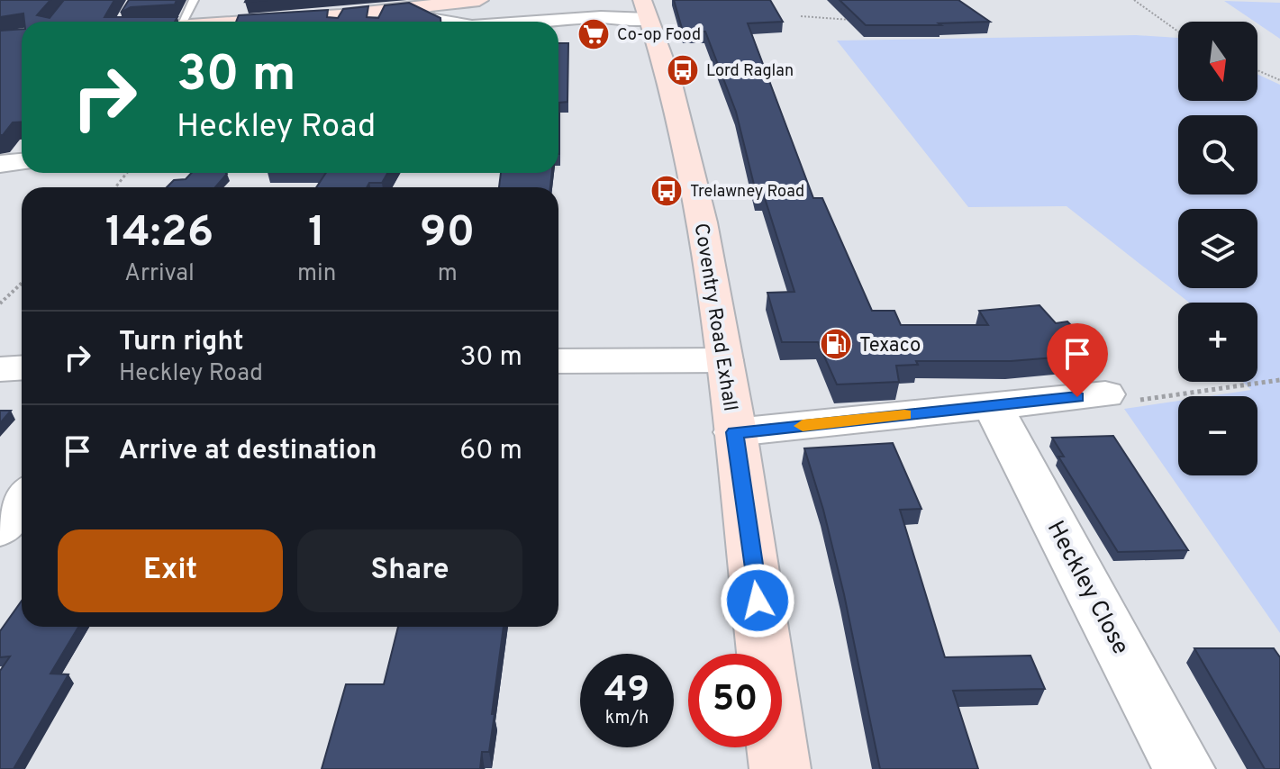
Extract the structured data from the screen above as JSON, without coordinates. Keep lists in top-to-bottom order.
{
  "streets": {
    "main road": ["Coventry Road Exhall"],
    "street": ["Heckley Close"]
  },
  "places": {
    "supermarket": ["Co-op Food"],
    "bus stop": ["Lord Raglan", "Trelawney Road"],
    "fuel station": ["Texaco"]
  },
  "north": "bottom",
  "page": {
    "map_buttons": ["+", "−"],
    "turn": ["30 m", "Heckley Road"],
    "eta": [
      "14:26",
      "Arrival",
      "1",
      "min",
      "90",
      "m"
    ],
    "list": [
      {
        "name": "Turn right",
        "note": "Heckley Road",
        "value": "30 m"
      },
      {
        "name": "Arrive at destination",
        "value": "60 m"
      }
    ],
    "buttons": ["Exit", "Share"],
    "speed": "49 km/h",
    "limit": "50"
  }
}
